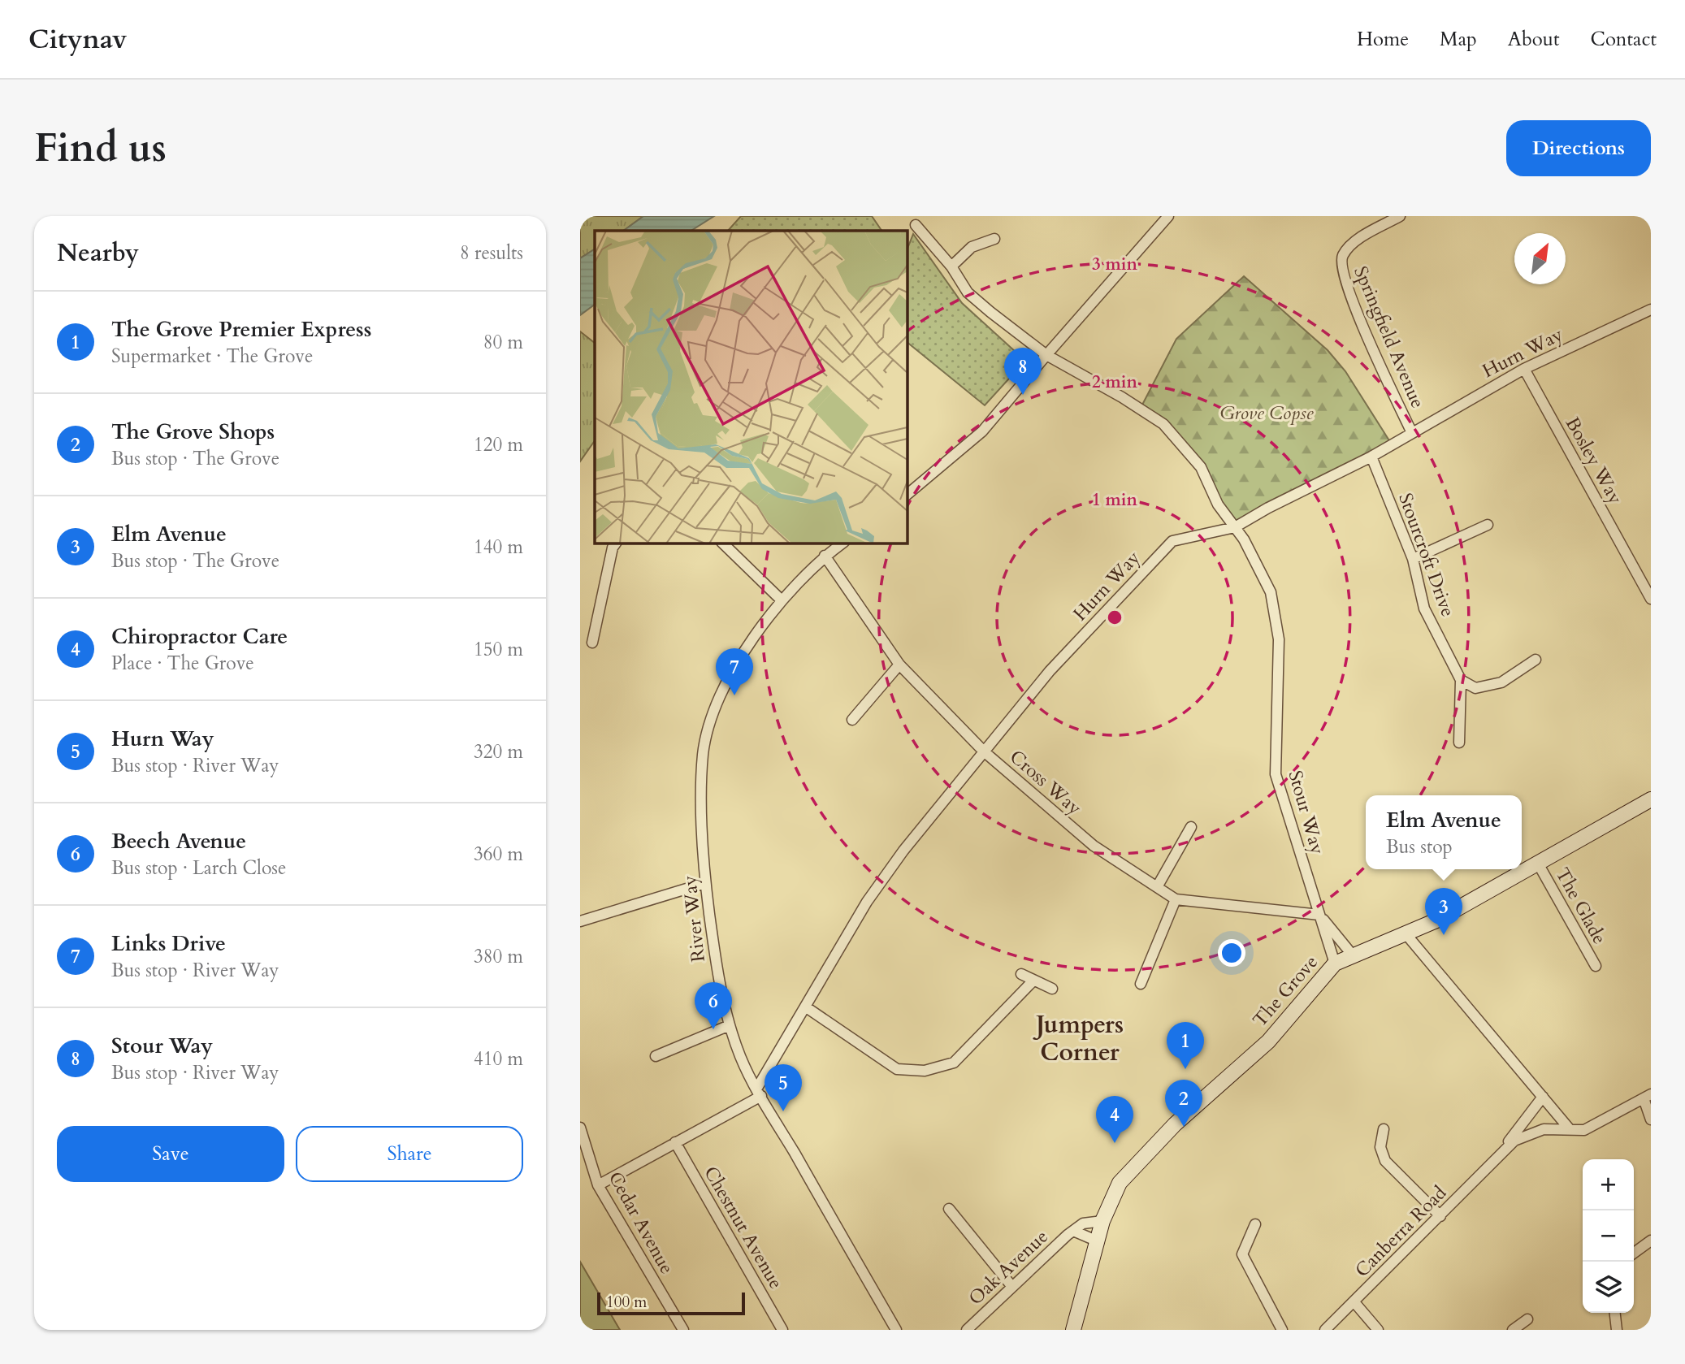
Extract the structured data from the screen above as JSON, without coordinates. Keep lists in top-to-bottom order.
{
  "streets": {
    "street": [
      "Springfield Avenue",
      "Hurn Way",
      "Bosley Way",
      "Stourcroft Drive",
      "Cross Way",
      "Stour Way",
      "The Glade",
      "River Way",
      "The Grove",
      "Cedar Avenue",
      "Chestnut Avenue",
      "Canberra Road",
      "Oak Avenue"
    ]
  },
  "crossings": [
    ["Springfield Avenue", "Hurn Way"],
    ["Hurn Way", "Bosley Way"],
    ["Hurn Way", "Stourcroft Drive"],
    ["Hurn Way", "Cross Way"],
    ["Hurn Way", "Stour Way"],
    ["Hurn Way", "River Way"],
    ["Cross Way", "Stour Way"],
    ["Cross Way", "River Way"],
    ["Stour Way", "The Grove"],
    ["The Glade", "The Grove"],
    ["The Grove", "Oak Avenue"]
  ],
  "districts": ["Jumpers Corner"],
  "parks": ["Grove Copse"],
  "scale_bar": "100 m",
  "north": "top right",
  "page": {
    "header": "Citynav",
    "nav": [
      "Home",
      "Map",
      "About",
      "Contact"
    ],
    "buttons": [
      "Directions",
      ["Save", "Share"]
    ],
    "title": "Find us",
    "heading": ["Nearby", "8 results"],
    "list": [
      {
        "mark": "1",
        "name": "The Grove Premier Express",
        "note": "Supermarket · The Grove",
        "value": "80 m"
      },
      {
        "mark": "2",
        "name": "The Grove Shops",
        "note": "Bus stop · The Grove",
        "value": "120 m"
      },
      {
        "mark": "3",
        "name": "Elm Avenue",
        "note": "Bus stop · The Grove",
        "value": "140 m"
      },
      {
        "mark": "4",
        "name": "Chiropractor Care",
        "note": "Place · The Grove",
        "value": "150 m"
      },
      {
        "mark": "5",
        "name": "Hurn Way",
        "note": "Bus stop · River Way",
        "value": "320 m"
      },
      {
        "mark": "6",
        "name": "Beech Avenue",
        "note": "Bus stop · Larch Close",
        "value": "360 m"
      },
      {
        "mark": "7",
        "name": "Links Drive",
        "note": "Bus stop · River Way",
        "value": "380 m"
      },
      {
        "mark": "8",
        "name": "Stour Way",
        "note": "Bus stop · River Way",
        "value": "410 m"
      }
    ],
    "pins": [
      "8",
      "7",
      "3",
      "6",
      "1",
      "5",
      "2",
      "4"
    ],
    "popup": ["Elm Avenue", "Bus stop"],
    "map_buttons": ["+", "−"],
    "scale": "100 m"
  },
  "rings": ["3 min", "2 min", "1 min"]
}
